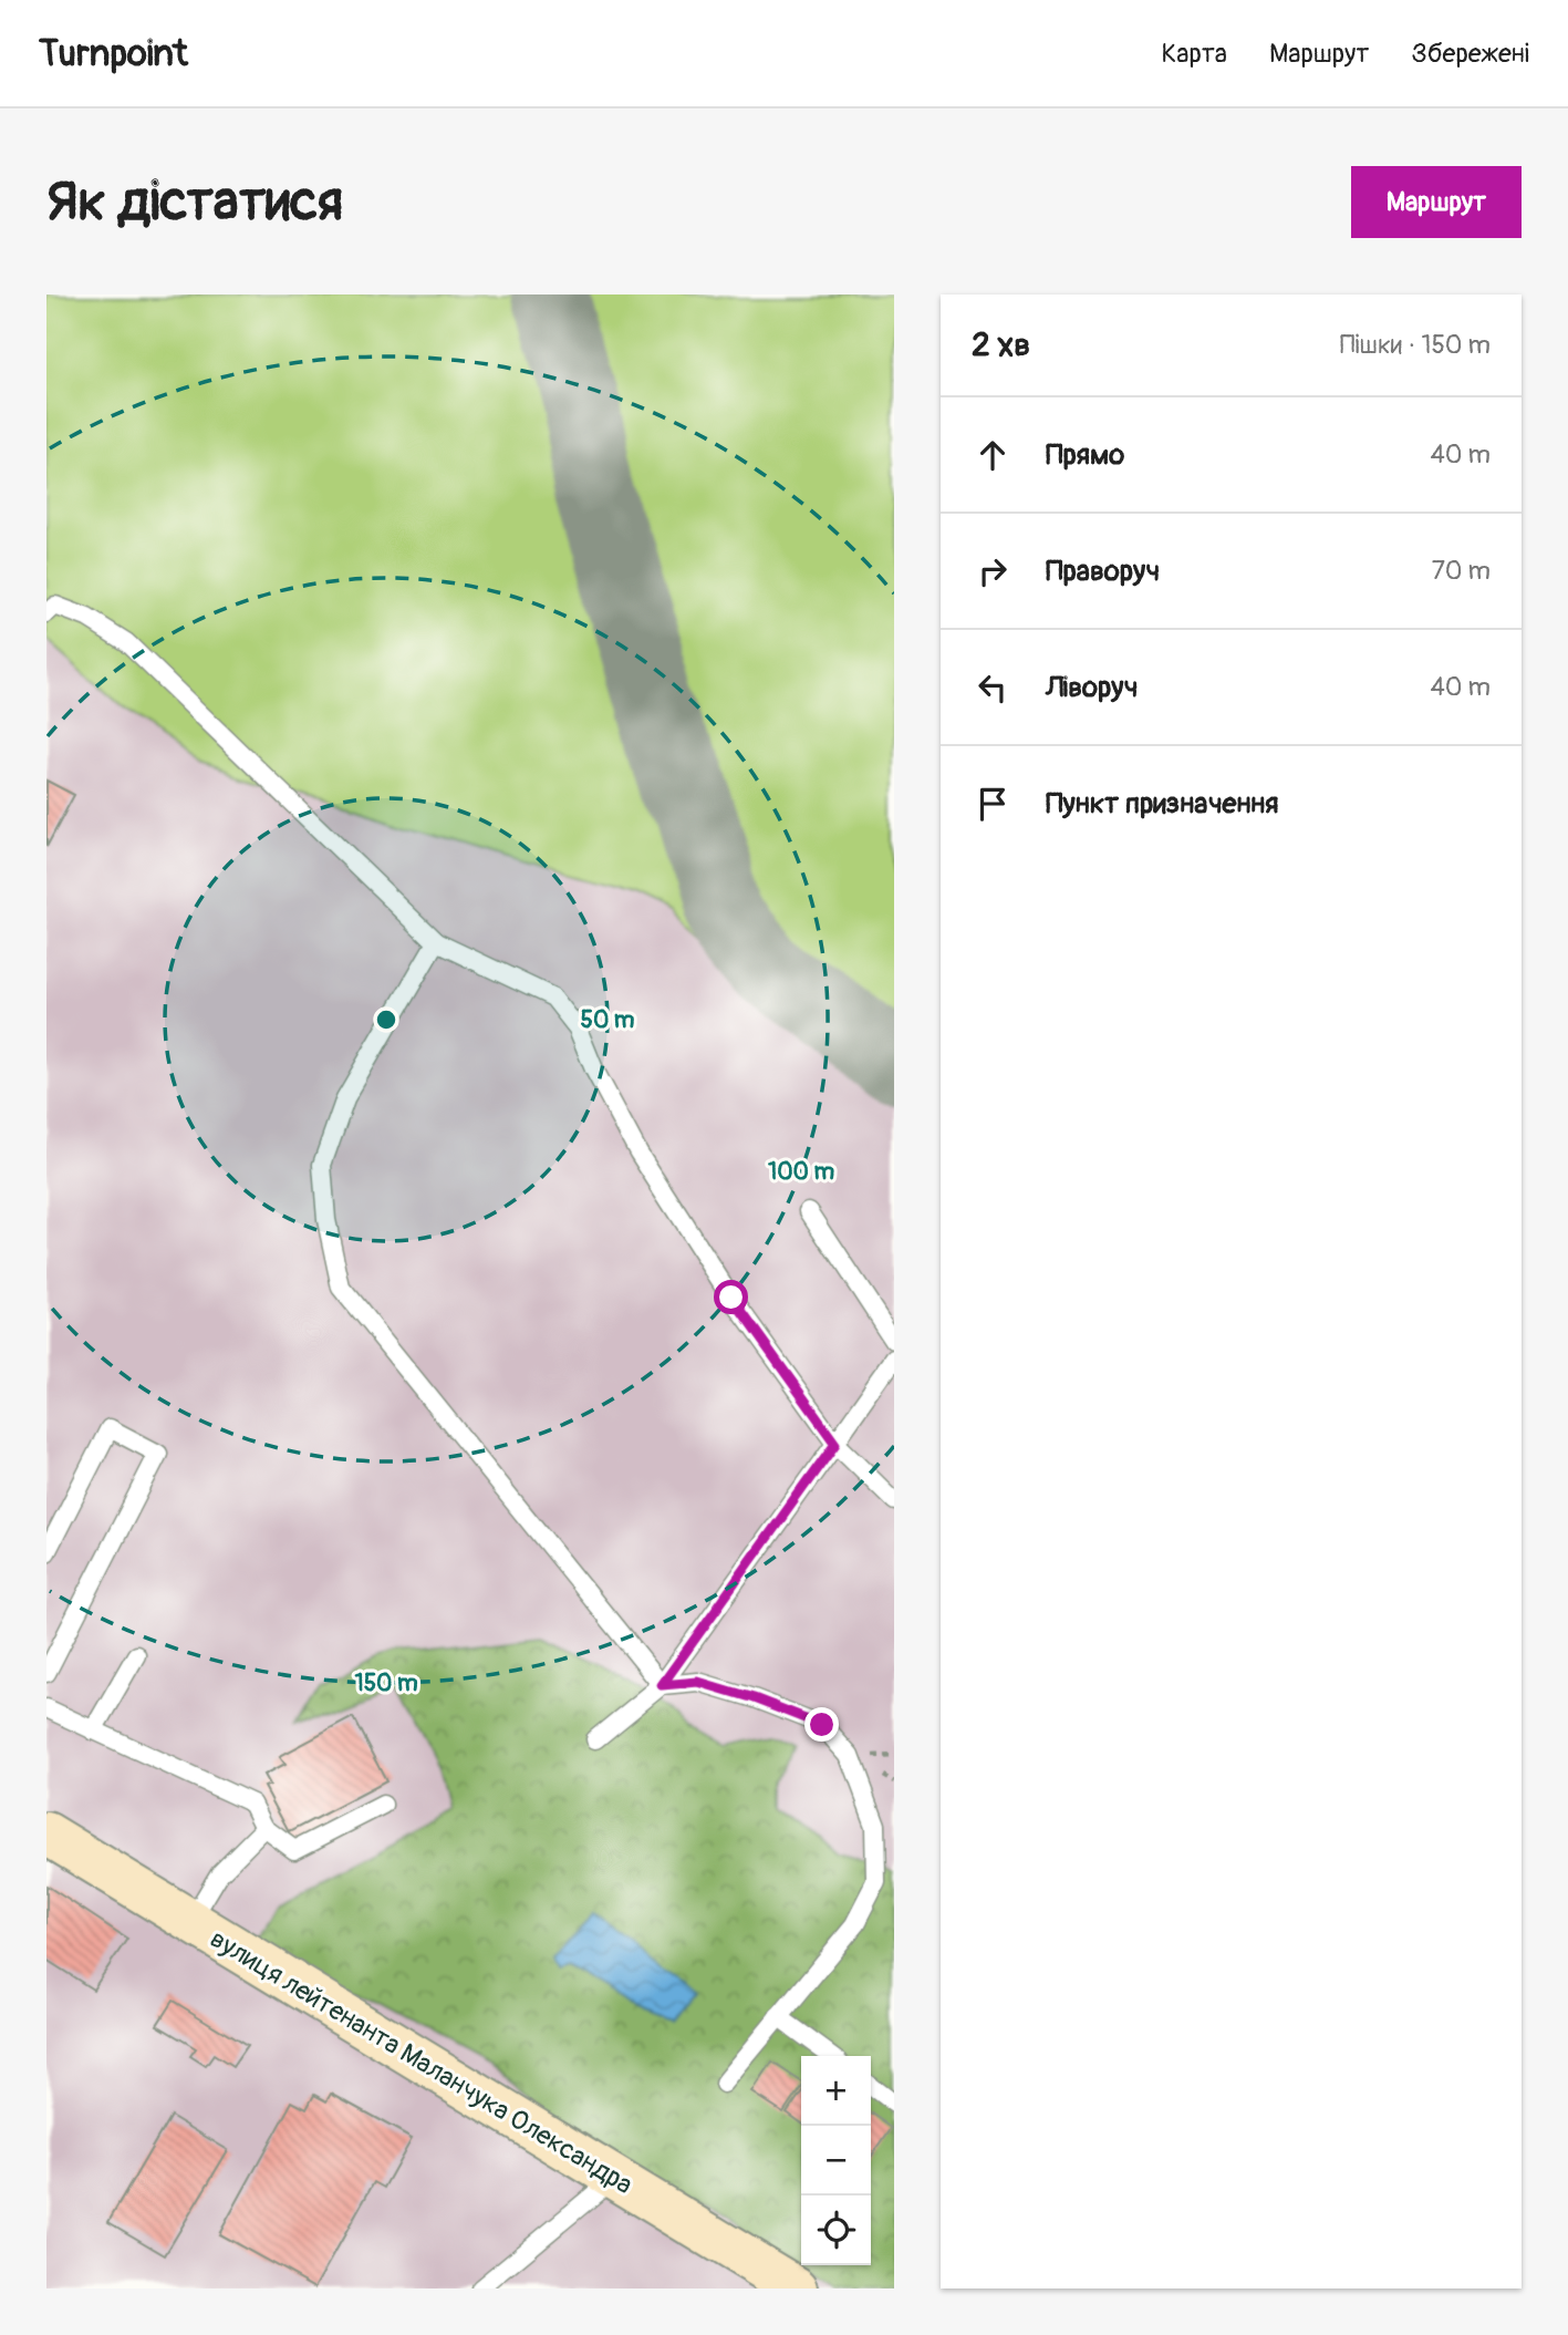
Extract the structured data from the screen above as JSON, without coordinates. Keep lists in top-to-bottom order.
{
  "streets": {
    "street": ["вулиця лейтенанта Маланчука Олександра"]
  },
  "page": {
    "header": "Turnpoint",
    "nav": ["Карта", "Маршрут", "Збережені"],
    "buttons": "Маршрут",
    "title": "Як дістатися",
    "heading": ["2 хв", "Пішки · 150 m"],
    "list": [
      ["Прямо", "40 m"],
      ["Праворуч", "70 m"],
      ["Ліворуч", "40 m"],
      "Пункт призначення"
    ],
    "map_buttons": ["+", "−"]
  },
  "rings": ["50 m", "100 m", "150 m"]
}
